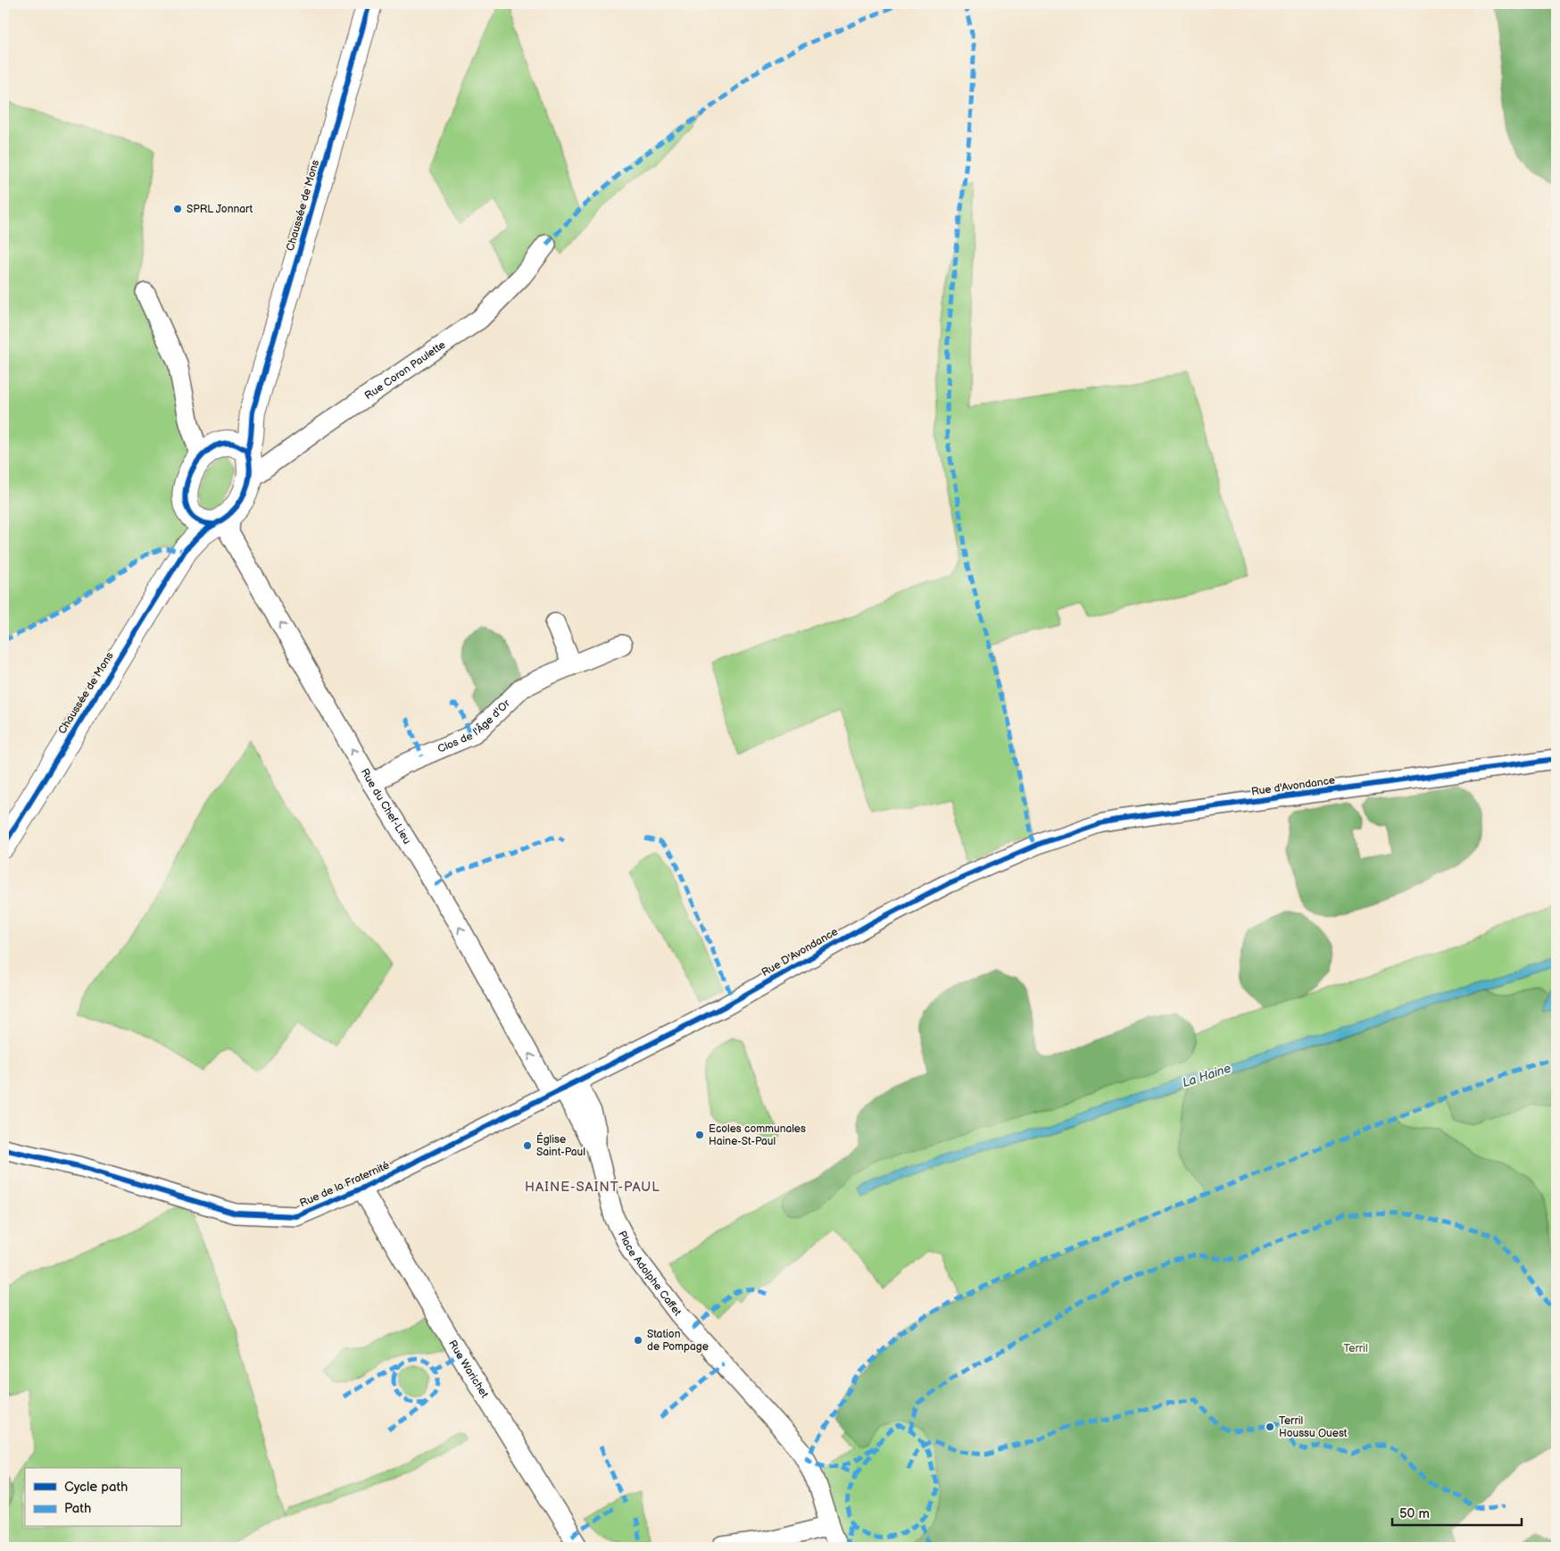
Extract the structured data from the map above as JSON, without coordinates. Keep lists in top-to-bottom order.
{
  "streets": {
    "main road": ["Chaussée de Mons"],
    "street": [
      "Rue Coron Paulette",
      "Clos de l'Âge d'Or",
      "Rue d'Avondance",
      "Rue du Chef-Lieu",
      "Rue D'Avondance",
      "Rue de la Fraternité",
      "Place Adolphe Caffet",
      "Rue Warichet"
    ]
  },
  "crossings": [
    ["Chaussée de Mons", "Rue Coron Paulette"],
    ["Chaussée de Mons", "Rue du Chef-Lieu"],
    ["Rue Coron Paulette", "Rue du Chef-Lieu"],
    ["Clos de l'Âge d'Or", "Rue du Chef-Lieu"],
    ["Rue d'Avondance", "Rue D'Avondance"],
    ["Rue du Chef-Lieu", "Rue D'Avondance"],
    ["Rue du Chef-Lieu", "Rue de la Fraternité"],
    ["Rue du Chef-Lieu", "Place Adolphe Caffet"],
    ["Rue D'Avondance", "Rue de la Fraternité"],
    ["Rue D'Avondance", "Place Adolphe Caffet"],
    ["Rue de la Fraternité", "Place Adolphe Caffet"],
    ["Rue de la Fraternité", "Rue Warichet"]
  ],
  "one_way": ["Rue du Chef-Lieu"],
  "districts": ["HAINE-SAINT-PAUL"],
  "water": ["La Haine"],
  "parks": ["Terril"],
  "places": [
    "SPRL Jonnart",
    "Ecoles communales Haine-St-Paul",
    "Église Saint-Paul",
    "Station de Pompage",
    "Terril Houssu Ouest"
  ],
  "legend": ["Cycle path", "Path"],
  "scale_bar": "50 m"
}
